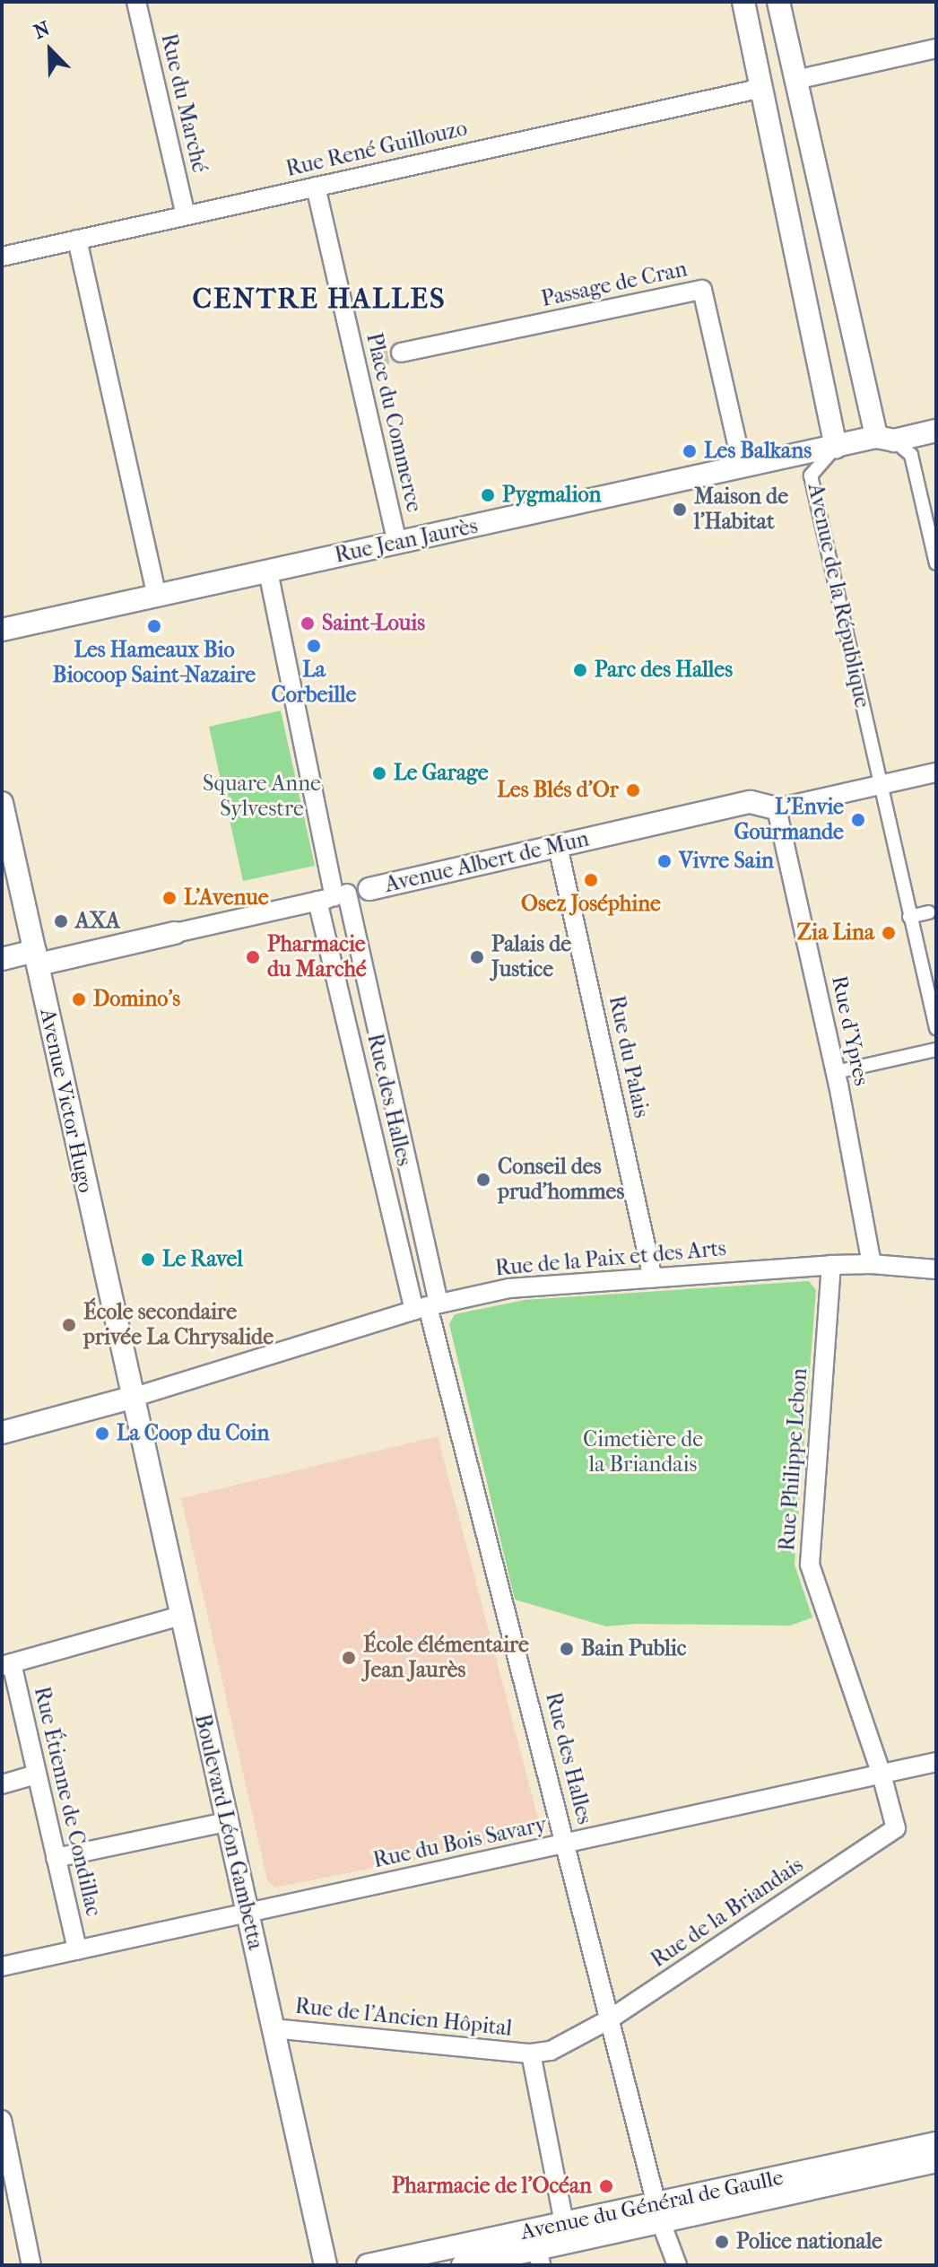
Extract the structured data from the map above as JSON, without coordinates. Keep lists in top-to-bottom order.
{
  "streets": {
    "street": [
      "Rue du Marché",
      "Rue René Guillouzo",
      "Passage de Cran",
      "Place du Commerce",
      "Rue Jean Jaurès",
      "Avenue de la République",
      "Avenue Albert de Mun",
      "Rue d'Ypres",
      "Rue du Palais",
      "Rue des Halles",
      "Avenue Victor Hugo",
      "Rue de la Paix et des Arts",
      "Rue Philippe Lebon",
      "Rue Étienne de Condillac",
      "Boulevard Léon Gambetta",
      "Rue du Bois Savary",
      "Rue de la Briandais",
      "Rue de l'Ancien Hôpital",
      "Avenue du Général de Gaulle"
    ]
  },
  "crossings": [
    ["Rue du Marché", "Rue René Guillouzo"],
    ["Rue René Guillouzo", "Place du Commerce"],
    ["Passage de Cran", "Rue Jean Jaurès"],
    ["Place du Commerce", "Rue Jean Jaurès"],
    ["Rue Jean Jaurès", "Avenue de la République"],
    ["Rue Jean Jaurès", "Rue des Halles"],
    ["Avenue de la République", "Avenue Albert de Mun"],
    ["Avenue Albert de Mun", "Rue d'Ypres"],
    ["Avenue Albert de Mun", "Rue du Palais"],
    ["Avenue Albert de Mun", "Rue des Halles"],
    ["Avenue Albert de Mun", "Avenue Victor Hugo"],
    ["Rue d'Ypres", "Rue de la Paix et des Arts"],
    ["Rue du Palais", "Rue de la Paix et des Arts"],
    ["Rue des Halles", "Rue de la Paix et des Arts"],
    ["Rue des Halles", "Rue du Bois Savary"],
    ["Rue des Halles", "Rue de la Briandais"],
    ["Rue des Halles", "Avenue du Général de Gaulle"],
    ["Avenue Victor Hugo", "Rue de la Paix et des Arts"],
    ["Avenue Victor Hugo", "Boulevard Léon Gambetta"],
    ["Rue de la Paix et des Arts", "Rue Philippe Lebon"],
    ["Rue de la Paix et des Arts", "Boulevard Léon Gambetta"],
    ["Rue Philippe Lebon", "Rue du Bois Savary"],
    ["Rue Philippe Lebon", "Rue de la Briandais"],
    ["Rue Étienne de Condillac", "Rue du Bois Savary"],
    ["Boulevard Léon Gambetta", "Rue du Bois Savary"],
    ["Boulevard Léon Gambetta", "Rue de l'Ancien Hôpital"],
    ["Rue du Bois Savary", "Rue de la Briandais"],
    ["Rue de la Briandais", "Rue de l'Ancien Hôpital"]
  ],
  "districts": ["CENTRE HALLES"],
  "parks": ["Square Anne Sylvestre", "Cimetière de la Briandais"],
  "places": [
    "Les Balkans",
    "Pygmalion",
    "Maison de l'Habitat",
    "Saint-Louis",
    "Les Hameaux Bio Biocoop Saint-Nazaire",
    "La Corbeille",
    "Parc des Halles",
    "Le Garage",
    "Les Blés d'Or",
    "L'Envie Gourmande",
    "Vivre Sain",
    "Osez Joséphine",
    "L'Avenue",
    "AXA",
    "Zia Lina",
    "Pharmacie du Marché",
    "Palais de Justice",
    "Domino's",
    "Conseil des prud'hommes",
    "Le Ravel",
    "École secondaire privée La Chrysalide",
    "La Coop du Coin",
    "Bain Public",
    "École élémentaire Jean Jaurès",
    "Pharmacie de l'Océan",
    "Police nationale"
  ],
  "north": "top left"
}
